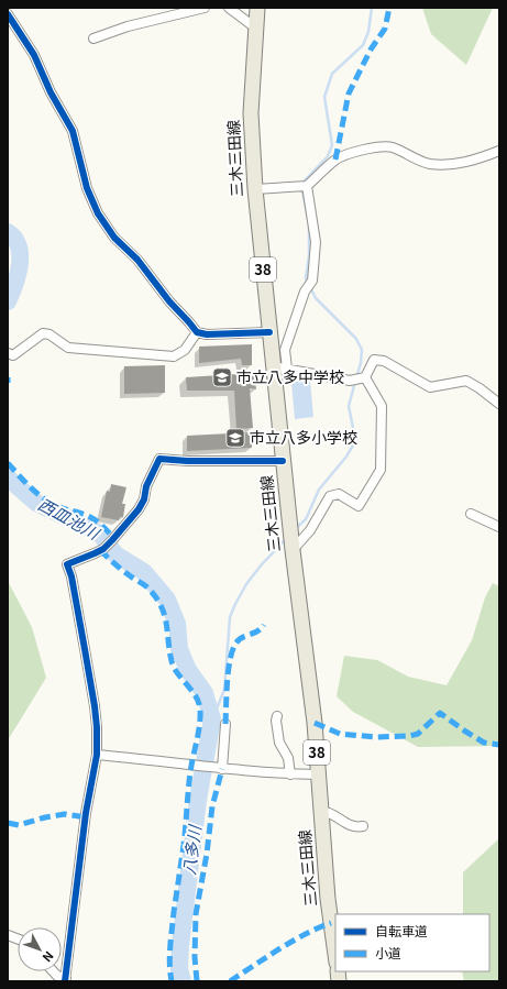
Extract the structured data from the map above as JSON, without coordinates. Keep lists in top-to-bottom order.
{
  "streets": {
    "main road": ["三木三田線", "38"]
  },
  "water": ["西皿池川", "八多川"],
  "places": {
    "school or university": ["市立八多中学校", "市立八多小学校"]
  },
  "legend": ["自転車道", "小道"],
  "north": "bottom right"
}
